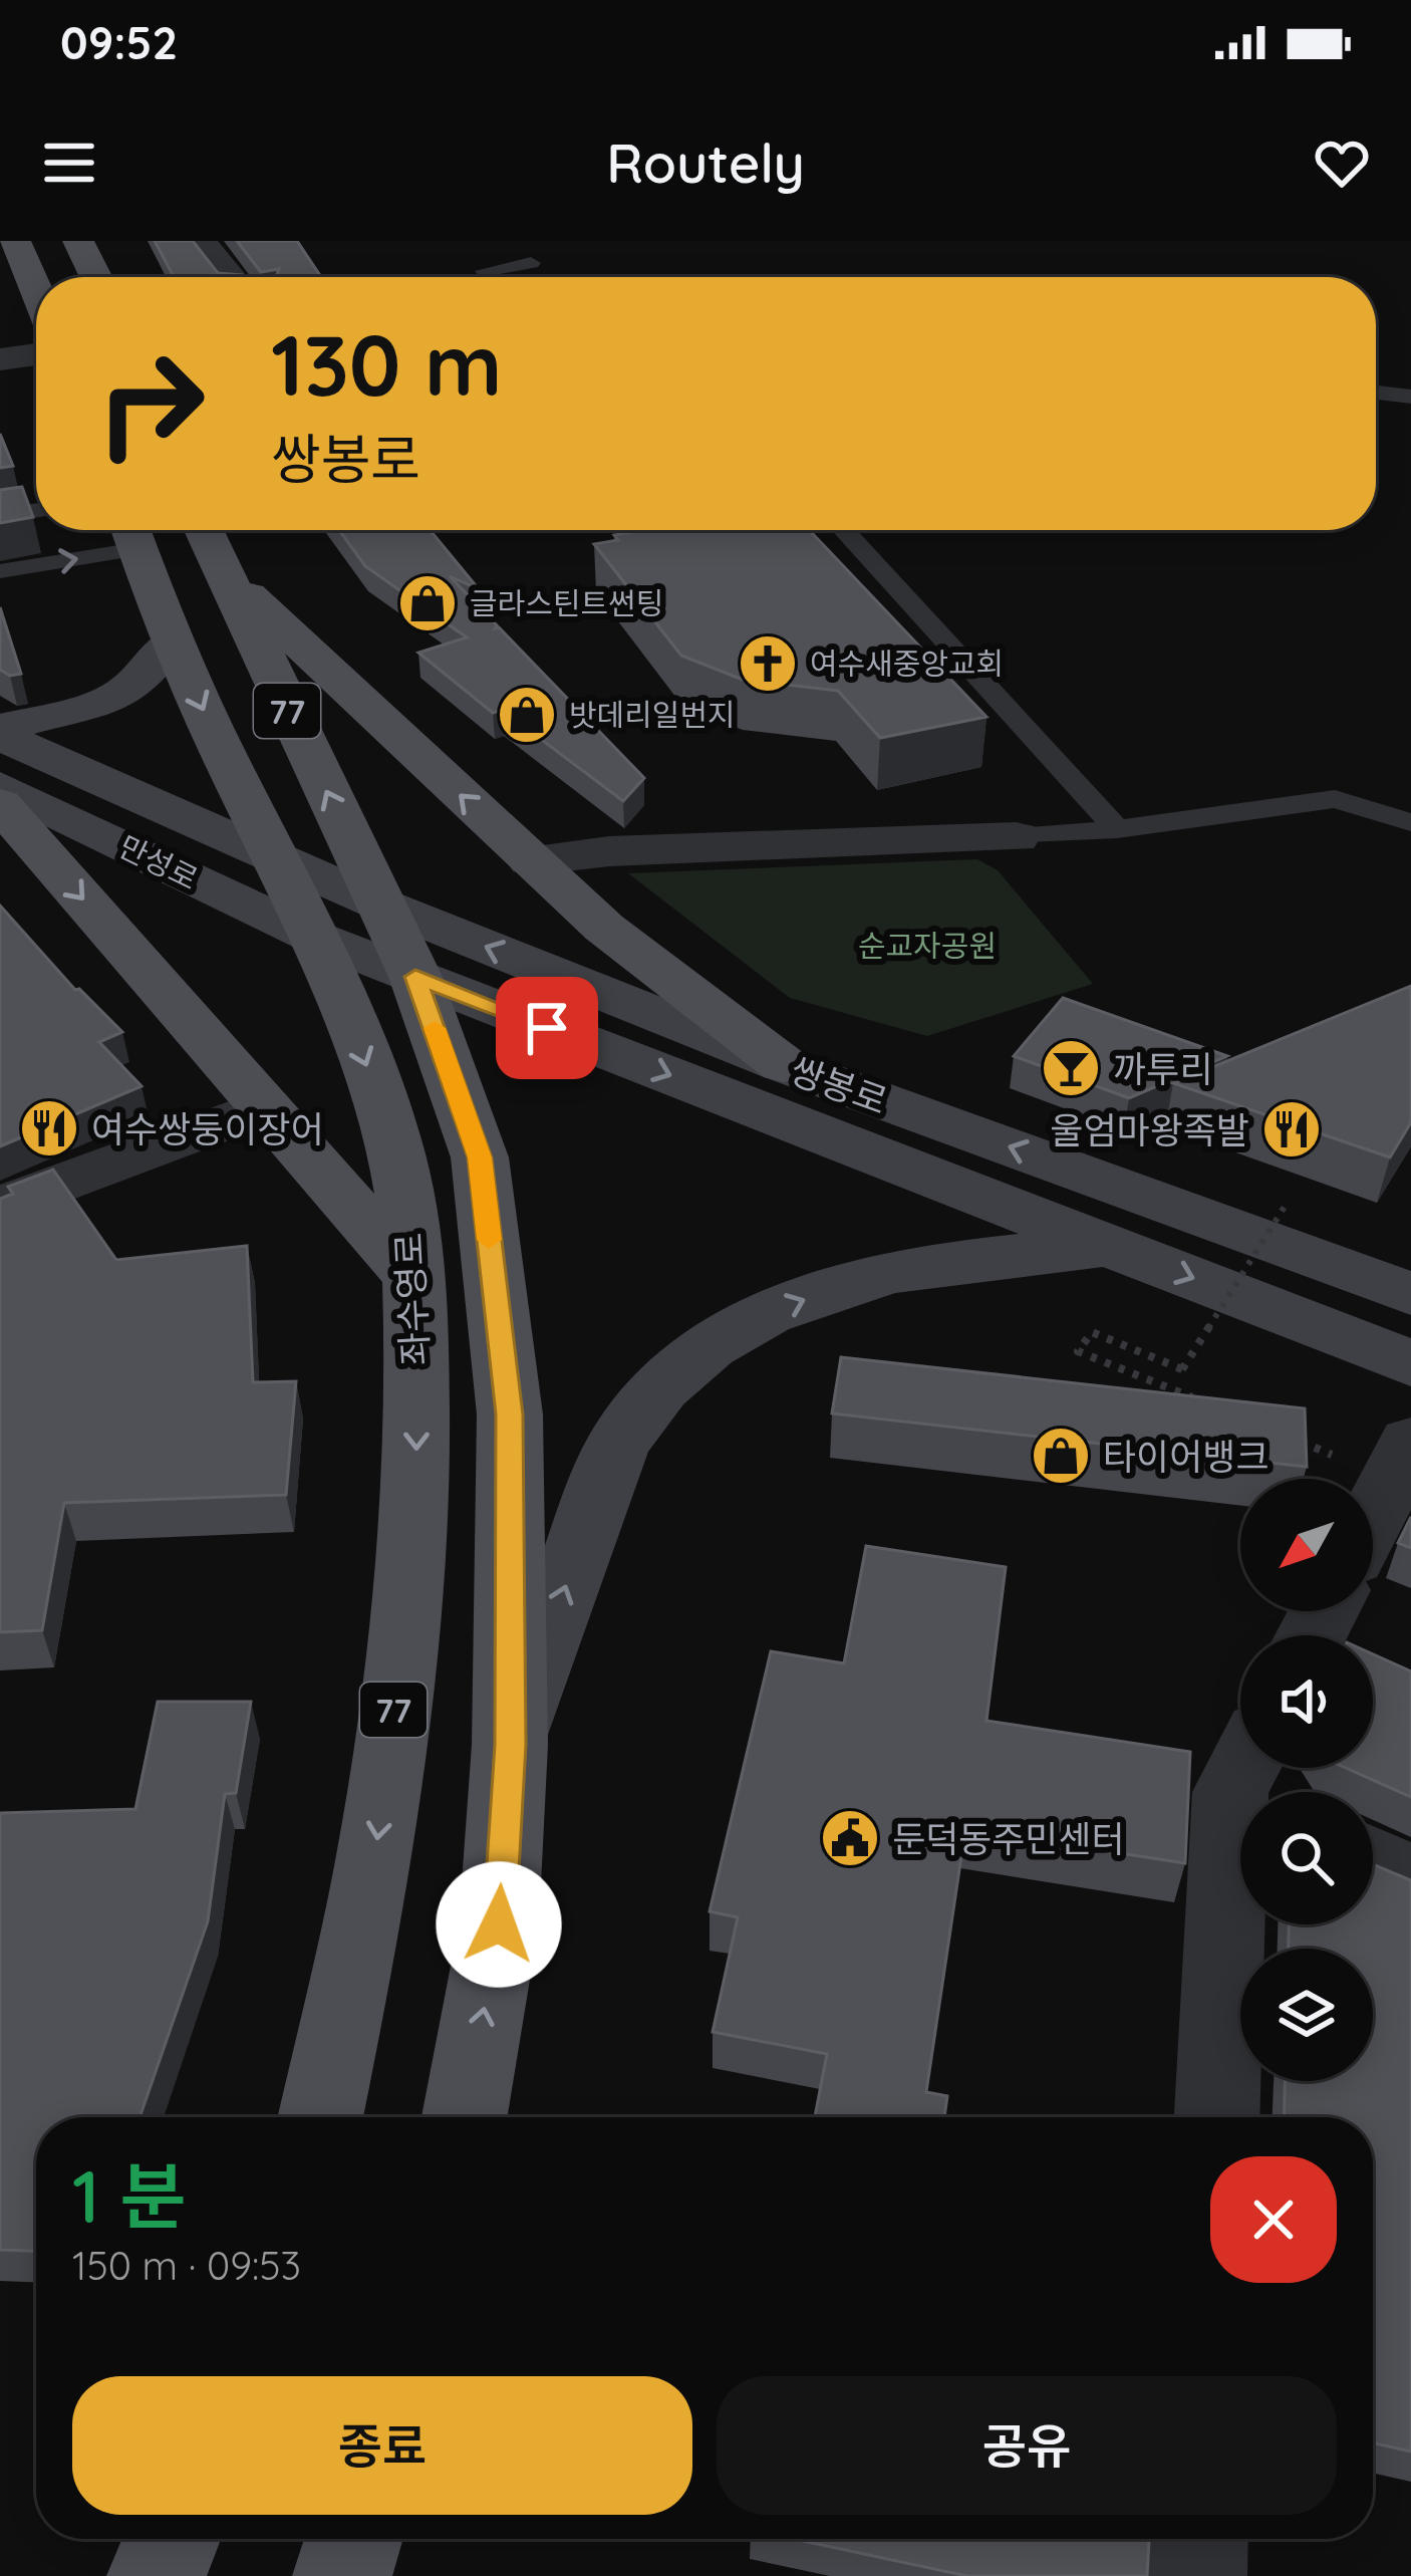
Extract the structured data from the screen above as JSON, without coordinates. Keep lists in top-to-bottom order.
{
  "streets": {
    "main road": ["77", "좌수영로"],
    "street": ["만성로", "쌍봉로"]
  },
  "crossings": [
    ["77", "쌍봉로"],
    ["만성로", "쌍봉로"],
    ["만성로", "좌수영로"],
    ["쌍봉로", "좌수영로"]
  ],
  "parks": ["순교자공원"],
  "places": {
    "shop": ["글라스틴트썬팅", "밧데리일번지", "타이어뱅크"],
    "church": ["여수새중앙교회"],
    "bar": ["까투리"],
    "restaurant": ["여수쌍둥이장어", "울엄마왕족발"],
    "public building": ["둔덕동주민센터"]
  },
  "north": "bottom left",
  "page": {
    "status": "09:52",
    "header": "Routely",
    "turn": ["130 m", "쌍봉로"],
    "heading": ["1 분", "150 m · 09:53"],
    "buttons": ["종료", "공유"]
  }
}
